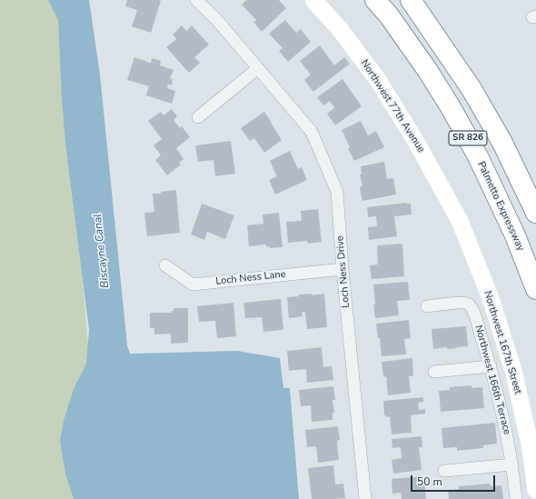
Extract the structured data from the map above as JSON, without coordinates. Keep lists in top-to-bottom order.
{
  "streets": {
    "highway": ["SR 826", "Palmetto Expressway"],
    "street": [
      "Northwest 77th Avenue",
      "Loch Ness Drive",
      "Loch Ness Lane",
      "Northwest 167th Street",
      "Northwest 166th Terrace"
    ]
  },
  "crossings": [
    ["Northwest 77th Avenue", "Northwest 167th Street"],
    ["Loch Ness Drive", "Loch Ness Lane"]
  ],
  "water": ["Biscayne Canal"],
  "scale_bar": "50 m"
}
